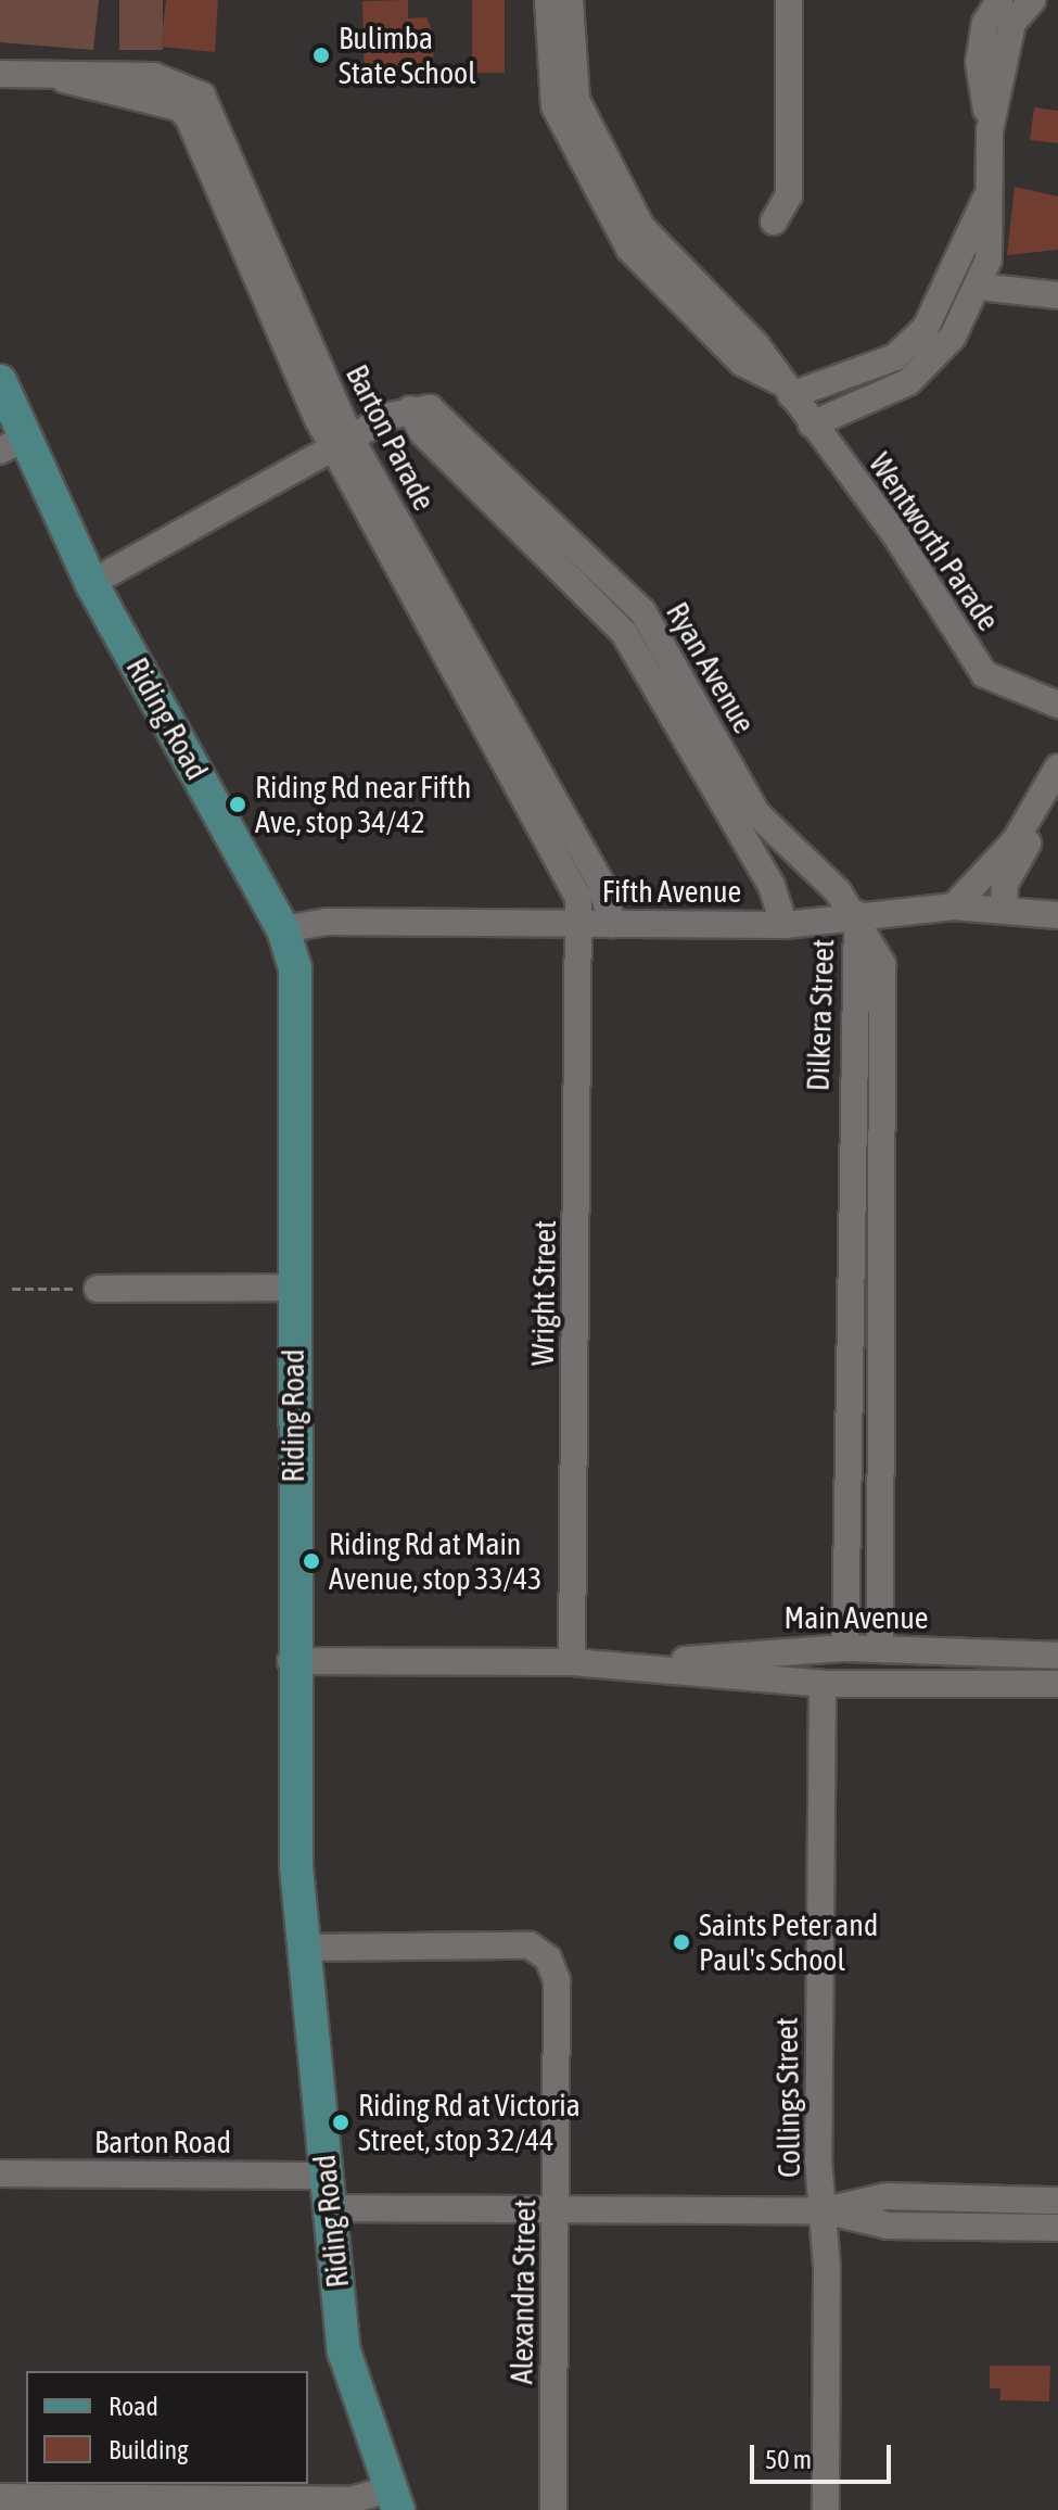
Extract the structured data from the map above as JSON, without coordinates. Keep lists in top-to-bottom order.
{
  "streets": {
    "main road": ["Riding Road"],
    "street": [
      "Barton Parade",
      "Wentworth Parade",
      "Ryan Avenue",
      "Fifth Avenue",
      "Dilkera Street",
      "Wright Street",
      "Main Avenue",
      "Collings Street",
      "Barton Road",
      "Alexandra Street"
    ]
  },
  "crossings": [
    ["Barton Parade", "Fifth Avenue"],
    ["Barton Parade", "Wright Street"],
    ["Ryan Avenue", "Fifth Avenue"],
    ["Ryan Avenue", "Dilkera Street"],
    ["Riding Road", "Fifth Avenue"],
    ["Riding Road", "Main Avenue"],
    ["Riding Road", "Barton Road"],
    ["Riding Road", "Alexandra Street"],
    ["Fifth Avenue", "Dilkera Street"],
    ["Fifth Avenue", "Wright Street"],
    ["Dilkera Street", "Main Avenue"],
    ["Wright Street", "Main Avenue"],
    ["Main Avenue", "Collings Street"]
  ],
  "places": [
    "Bulimba State School",
    "Riding Rd near Fifth Ave, stop 34/42",
    "Riding Rd at Main Avenue, stop 33/43",
    "Saints Peter and Paul's School",
    "Riding Rd at Victoria Street, stop 32/44"
  ],
  "legend": ["Road", "Building"],
  "scale_bar": "50 m"
}
